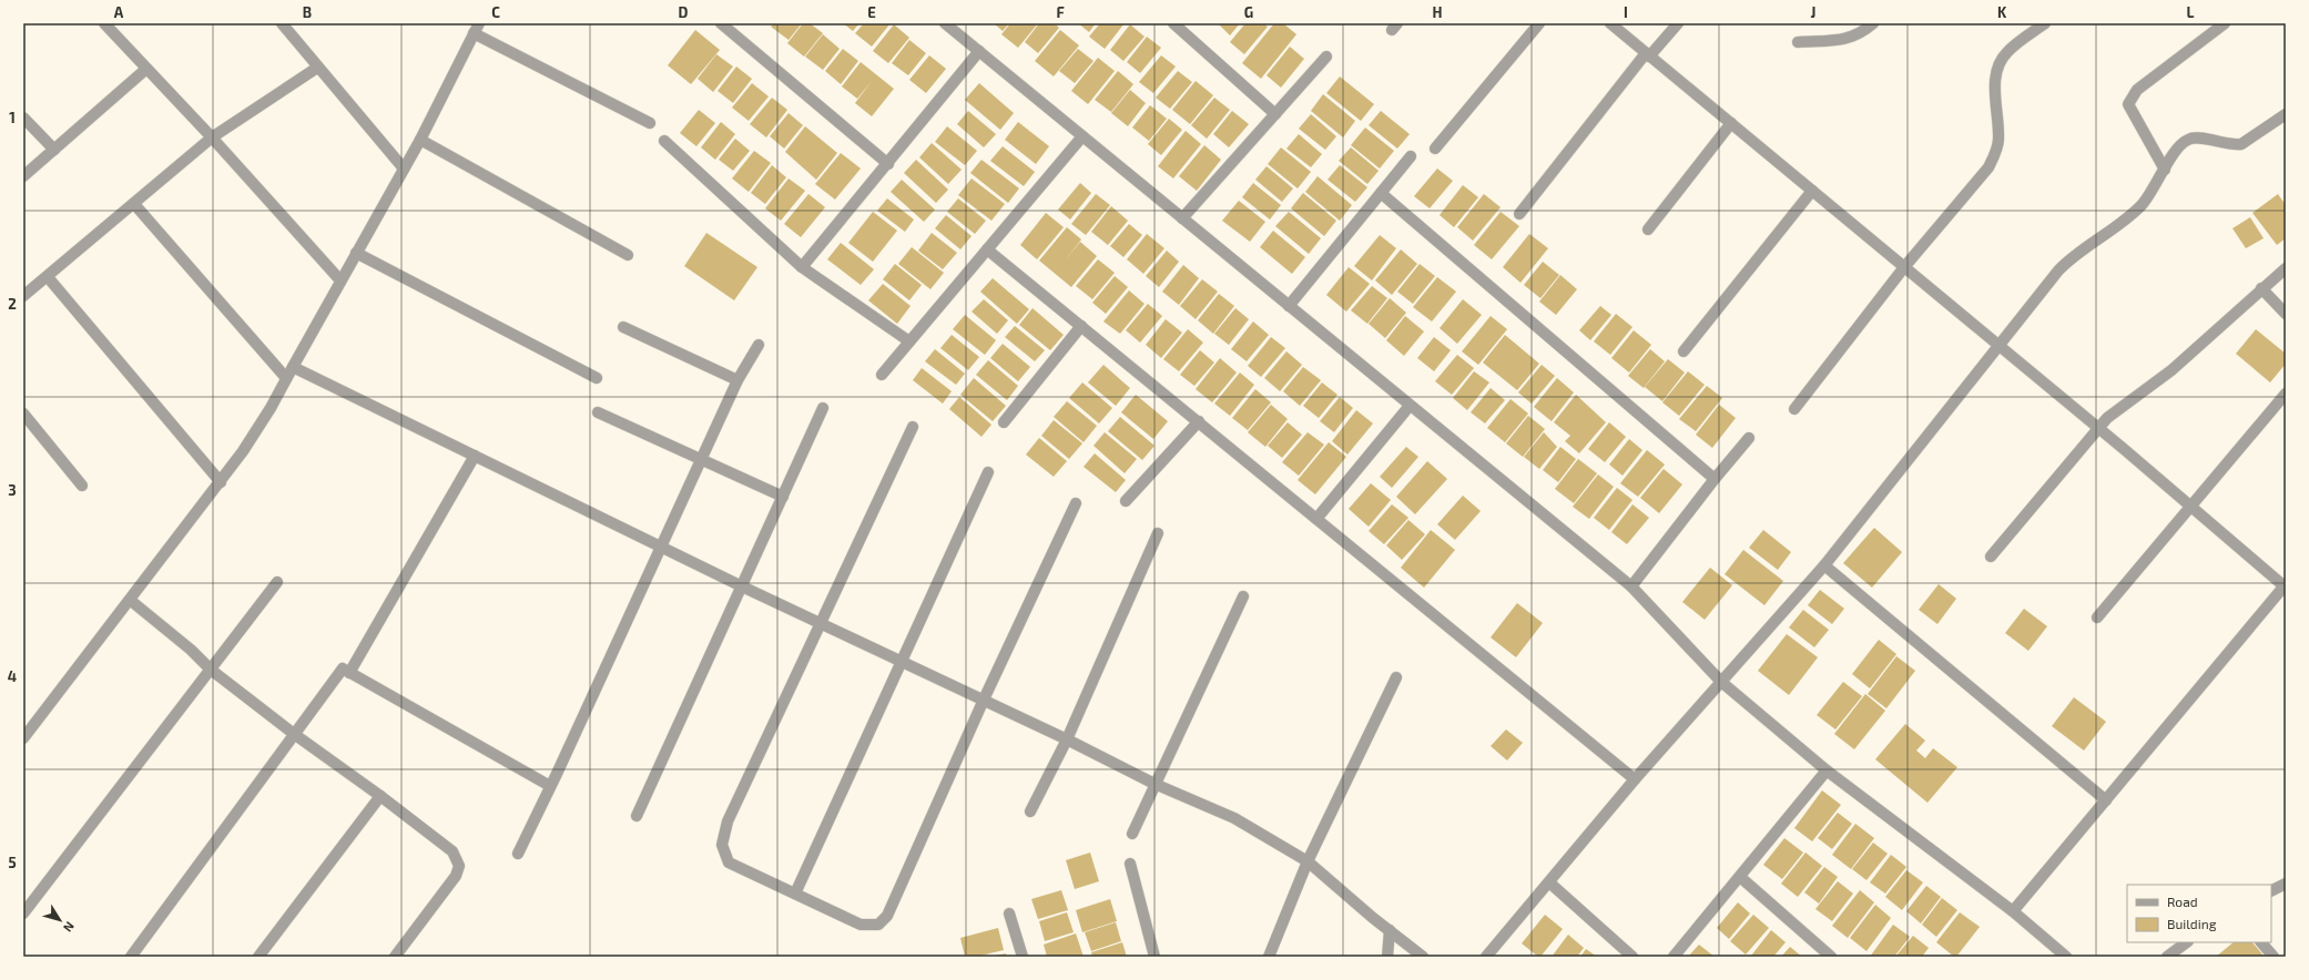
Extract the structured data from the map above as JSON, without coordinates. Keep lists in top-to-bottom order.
{
  "legend": ["Road", "Building"],
  "north": "bottom right",
  "grid": {
    "columns": [
      "A",
      "B",
      "C",
      "D",
      "E",
      "F",
      "G",
      "H",
      "I",
      "J",
      "K",
      "L"
    ],
    "rows": [
      "1",
      "2",
      "3",
      "4",
      "5"
    ]
  }
}
